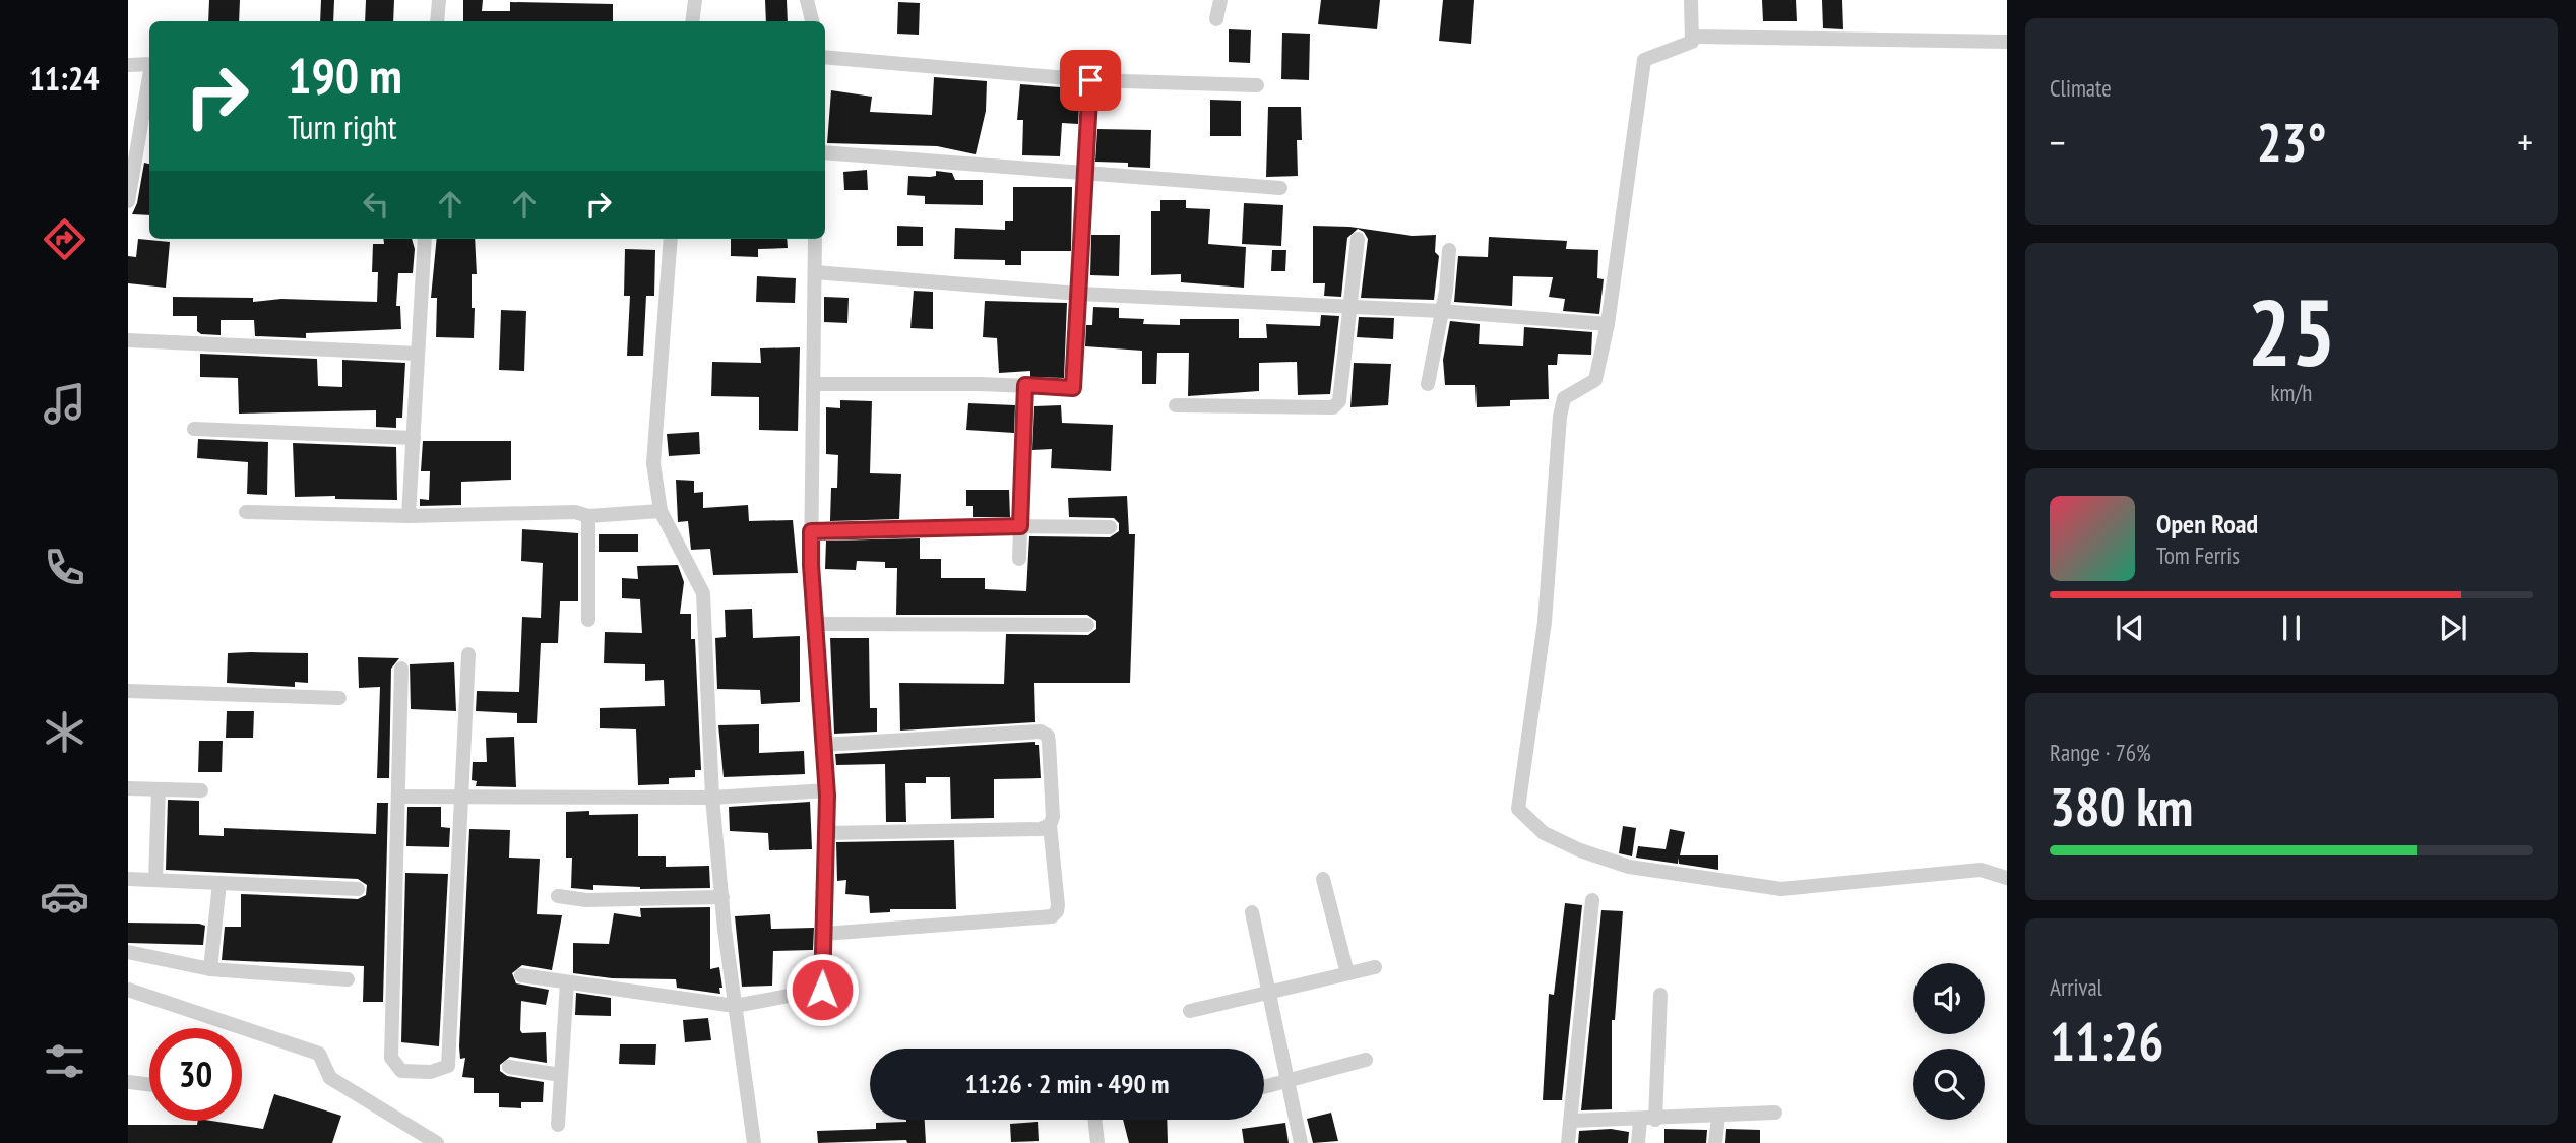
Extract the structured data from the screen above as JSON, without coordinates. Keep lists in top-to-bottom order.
{
  "page": {
    "tabs": "11:24",
    "tile": [
      "Climate",
      ["25", "km/h"],
      ["Range · 76%", "380 km"],
      ["Arrival", "11:26"]
    ],
    "turn": ["190 m", "Turn right"],
    "heat": ["−", "23°", "+"],
    "song": ["Open Road", "Tom Ferris"],
    "limit": "30",
    "trip": "11:26 · 2 min · 490 m"
  }
}
